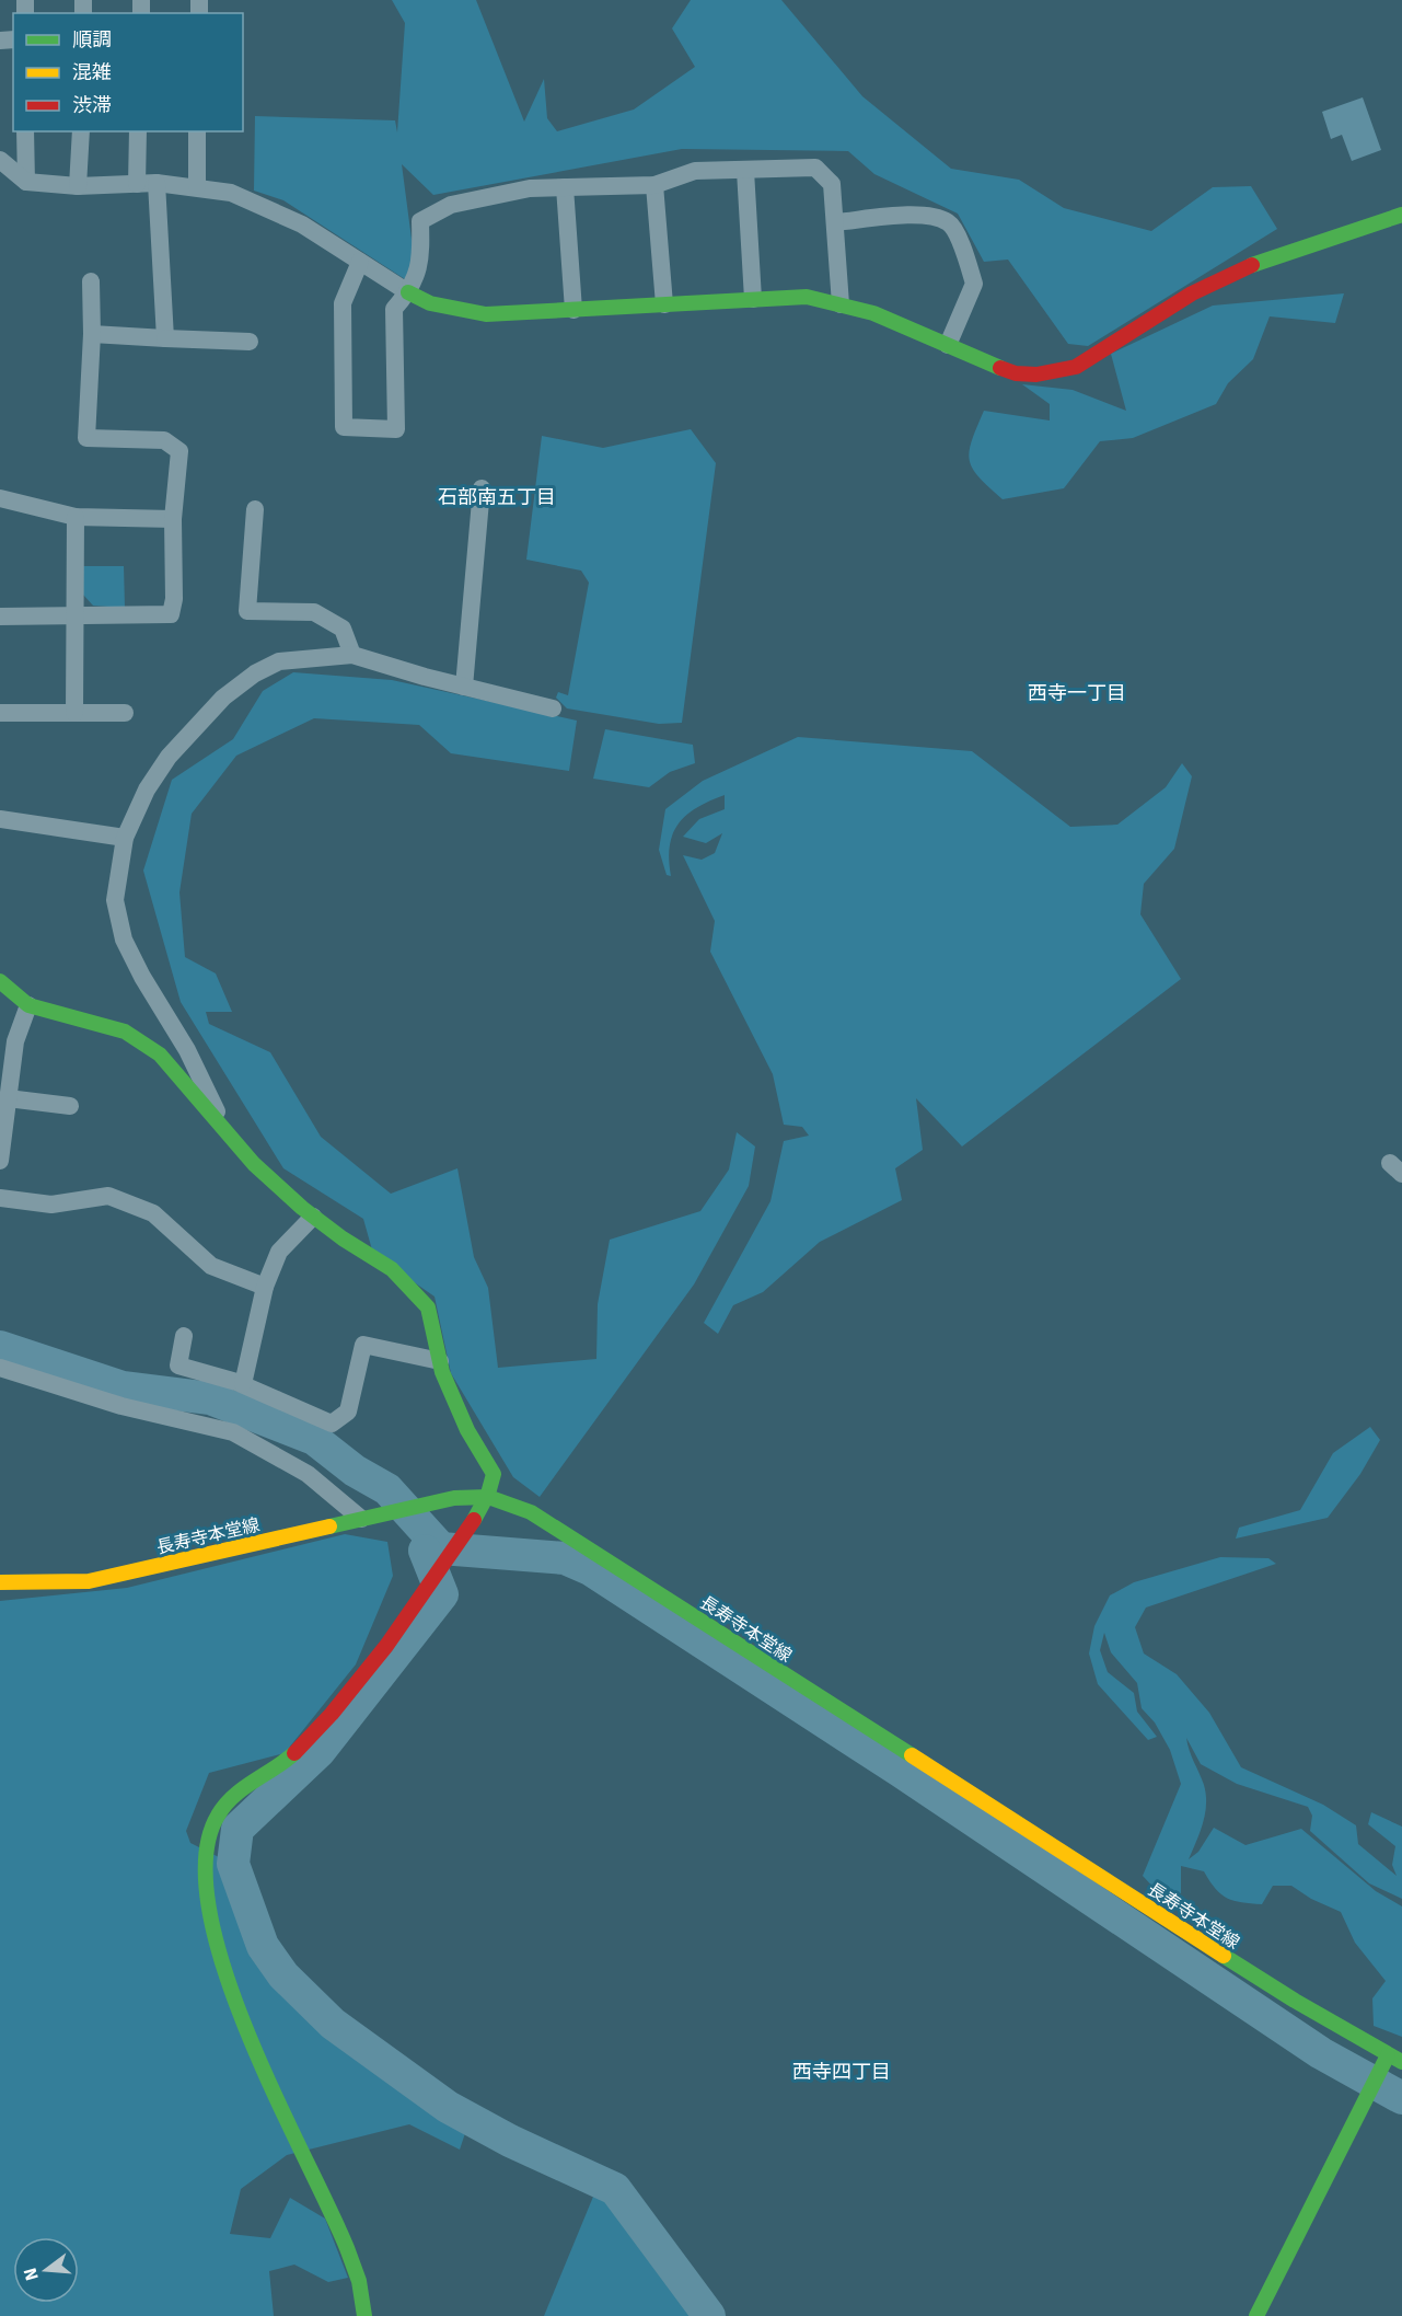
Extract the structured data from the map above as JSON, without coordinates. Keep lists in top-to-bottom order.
{
  "streets": {
    "street": ["長寿寺本堂線"]
  },
  "districts": ["石部南五丁目", "西寺一丁目", "西寺四丁目"],
  "legend": ["順調", "混雑", "渋滞"],
  "north": "left"
}
